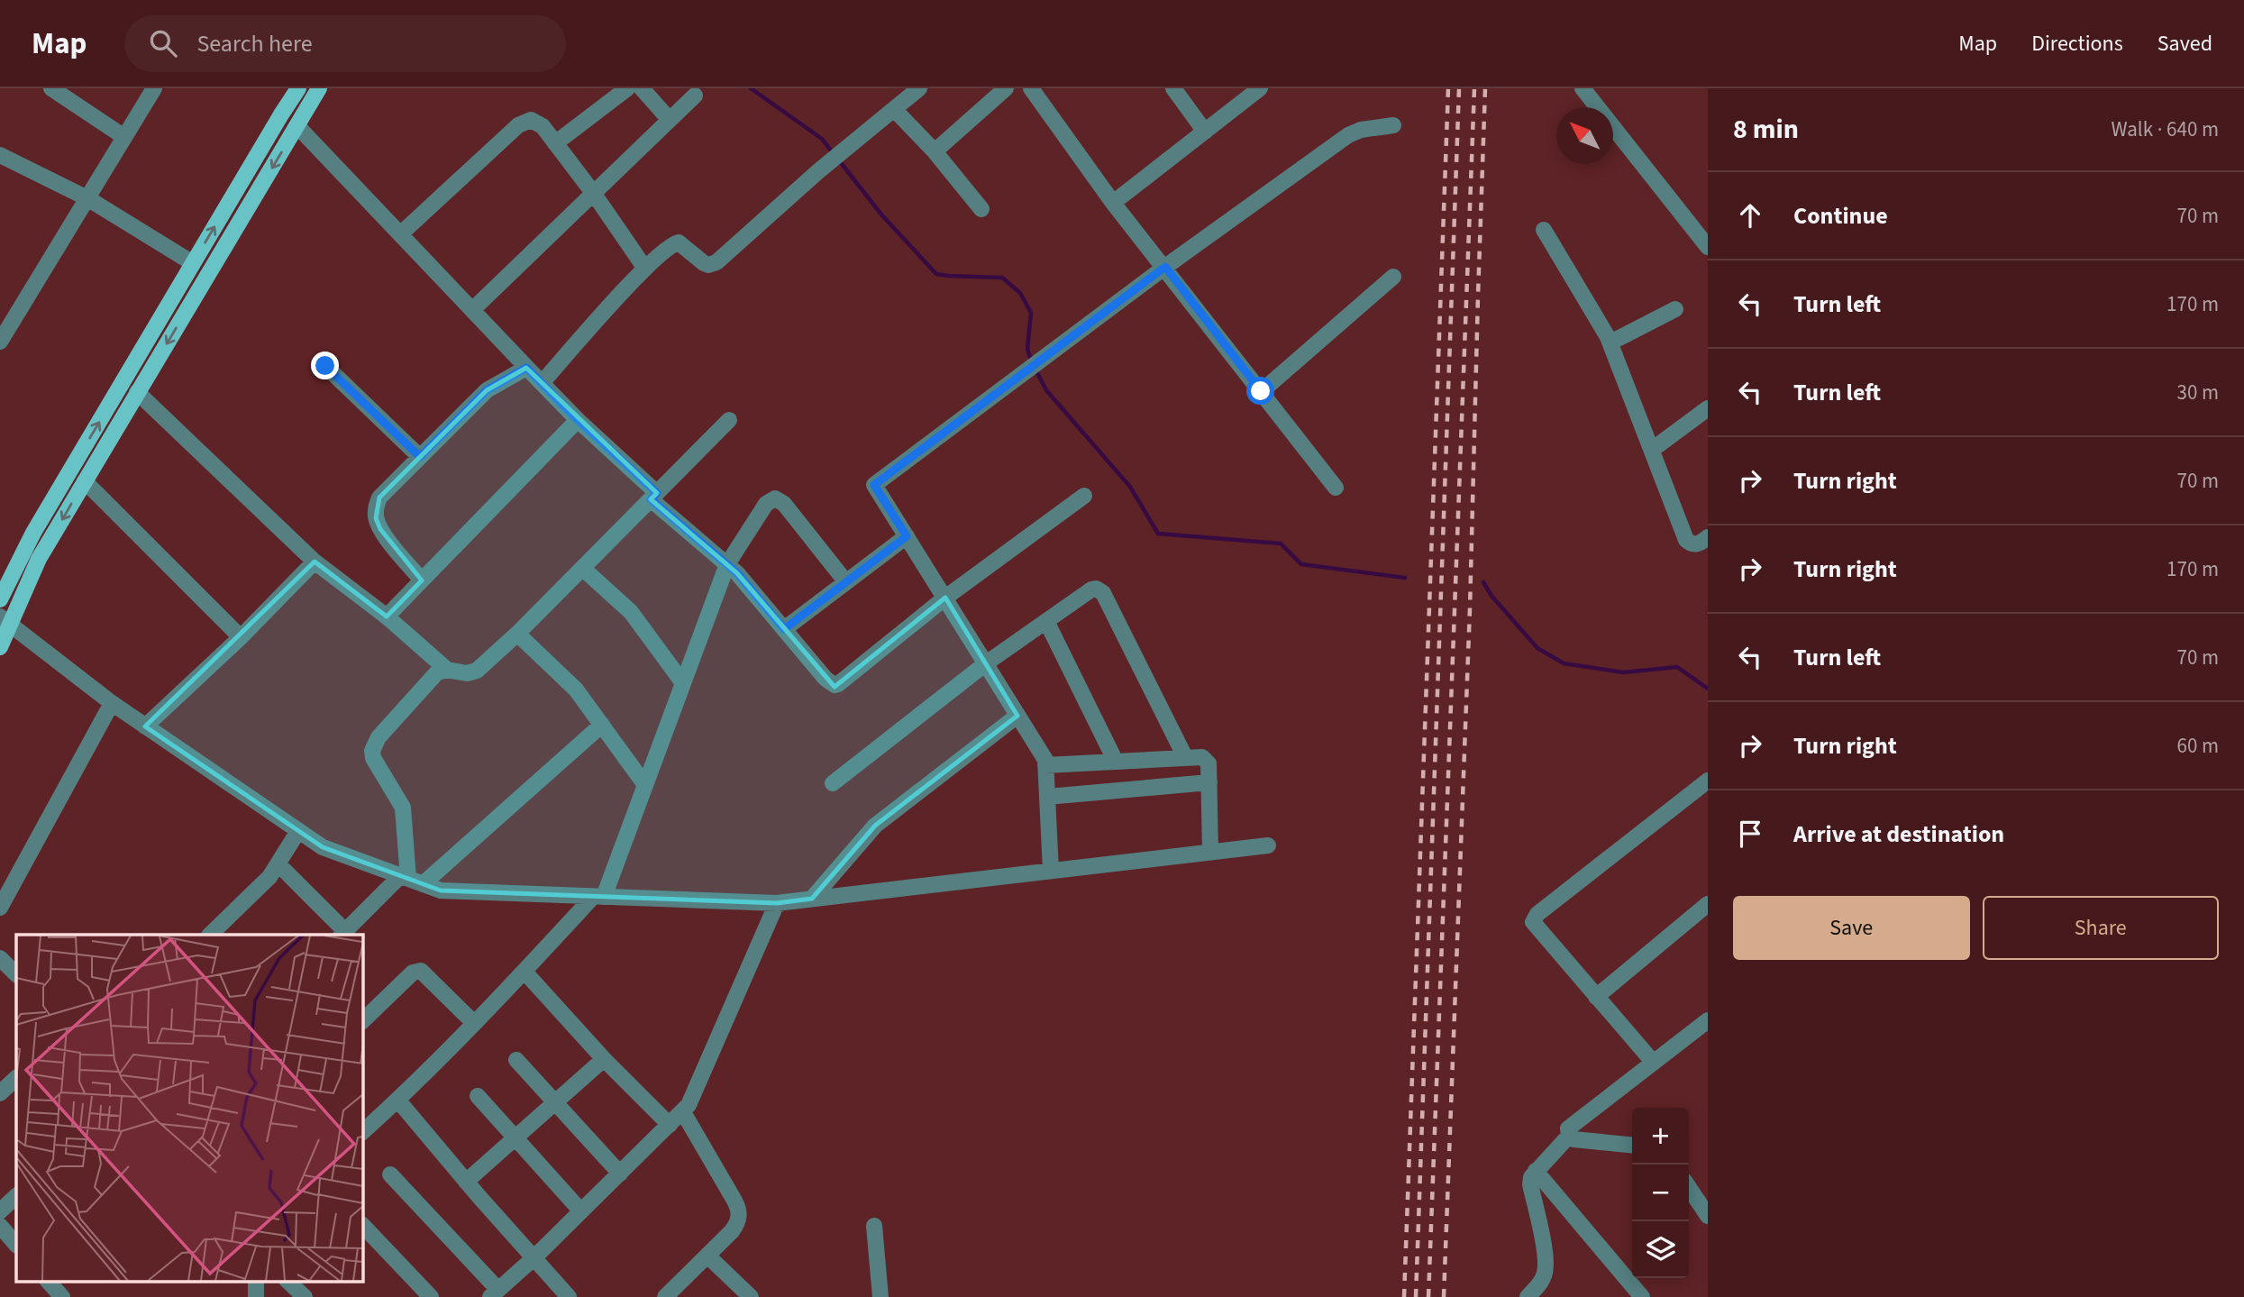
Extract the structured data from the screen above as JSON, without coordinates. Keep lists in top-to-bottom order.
{
  "north": "top left",
  "page": {
    "header": "Map",
    "search": "Search here",
    "nav": ["Map", "Directions", "Saved"],
    "heading": ["8 min", "Walk · 640 m"],
    "list": [
      ["Continue", "70 m"],
      ["Turn left", "170 m"],
      ["Turn left", "30 m"],
      ["Turn right", "70 m"],
      ["Turn right", "170 m"],
      ["Turn left", "70 m"],
      ["Turn right", "60 m"],
      "Arrive at destination"
    ],
    "buttons": ["Save", "Share"],
    "map_buttons": ["+", "−"]
  }
}
